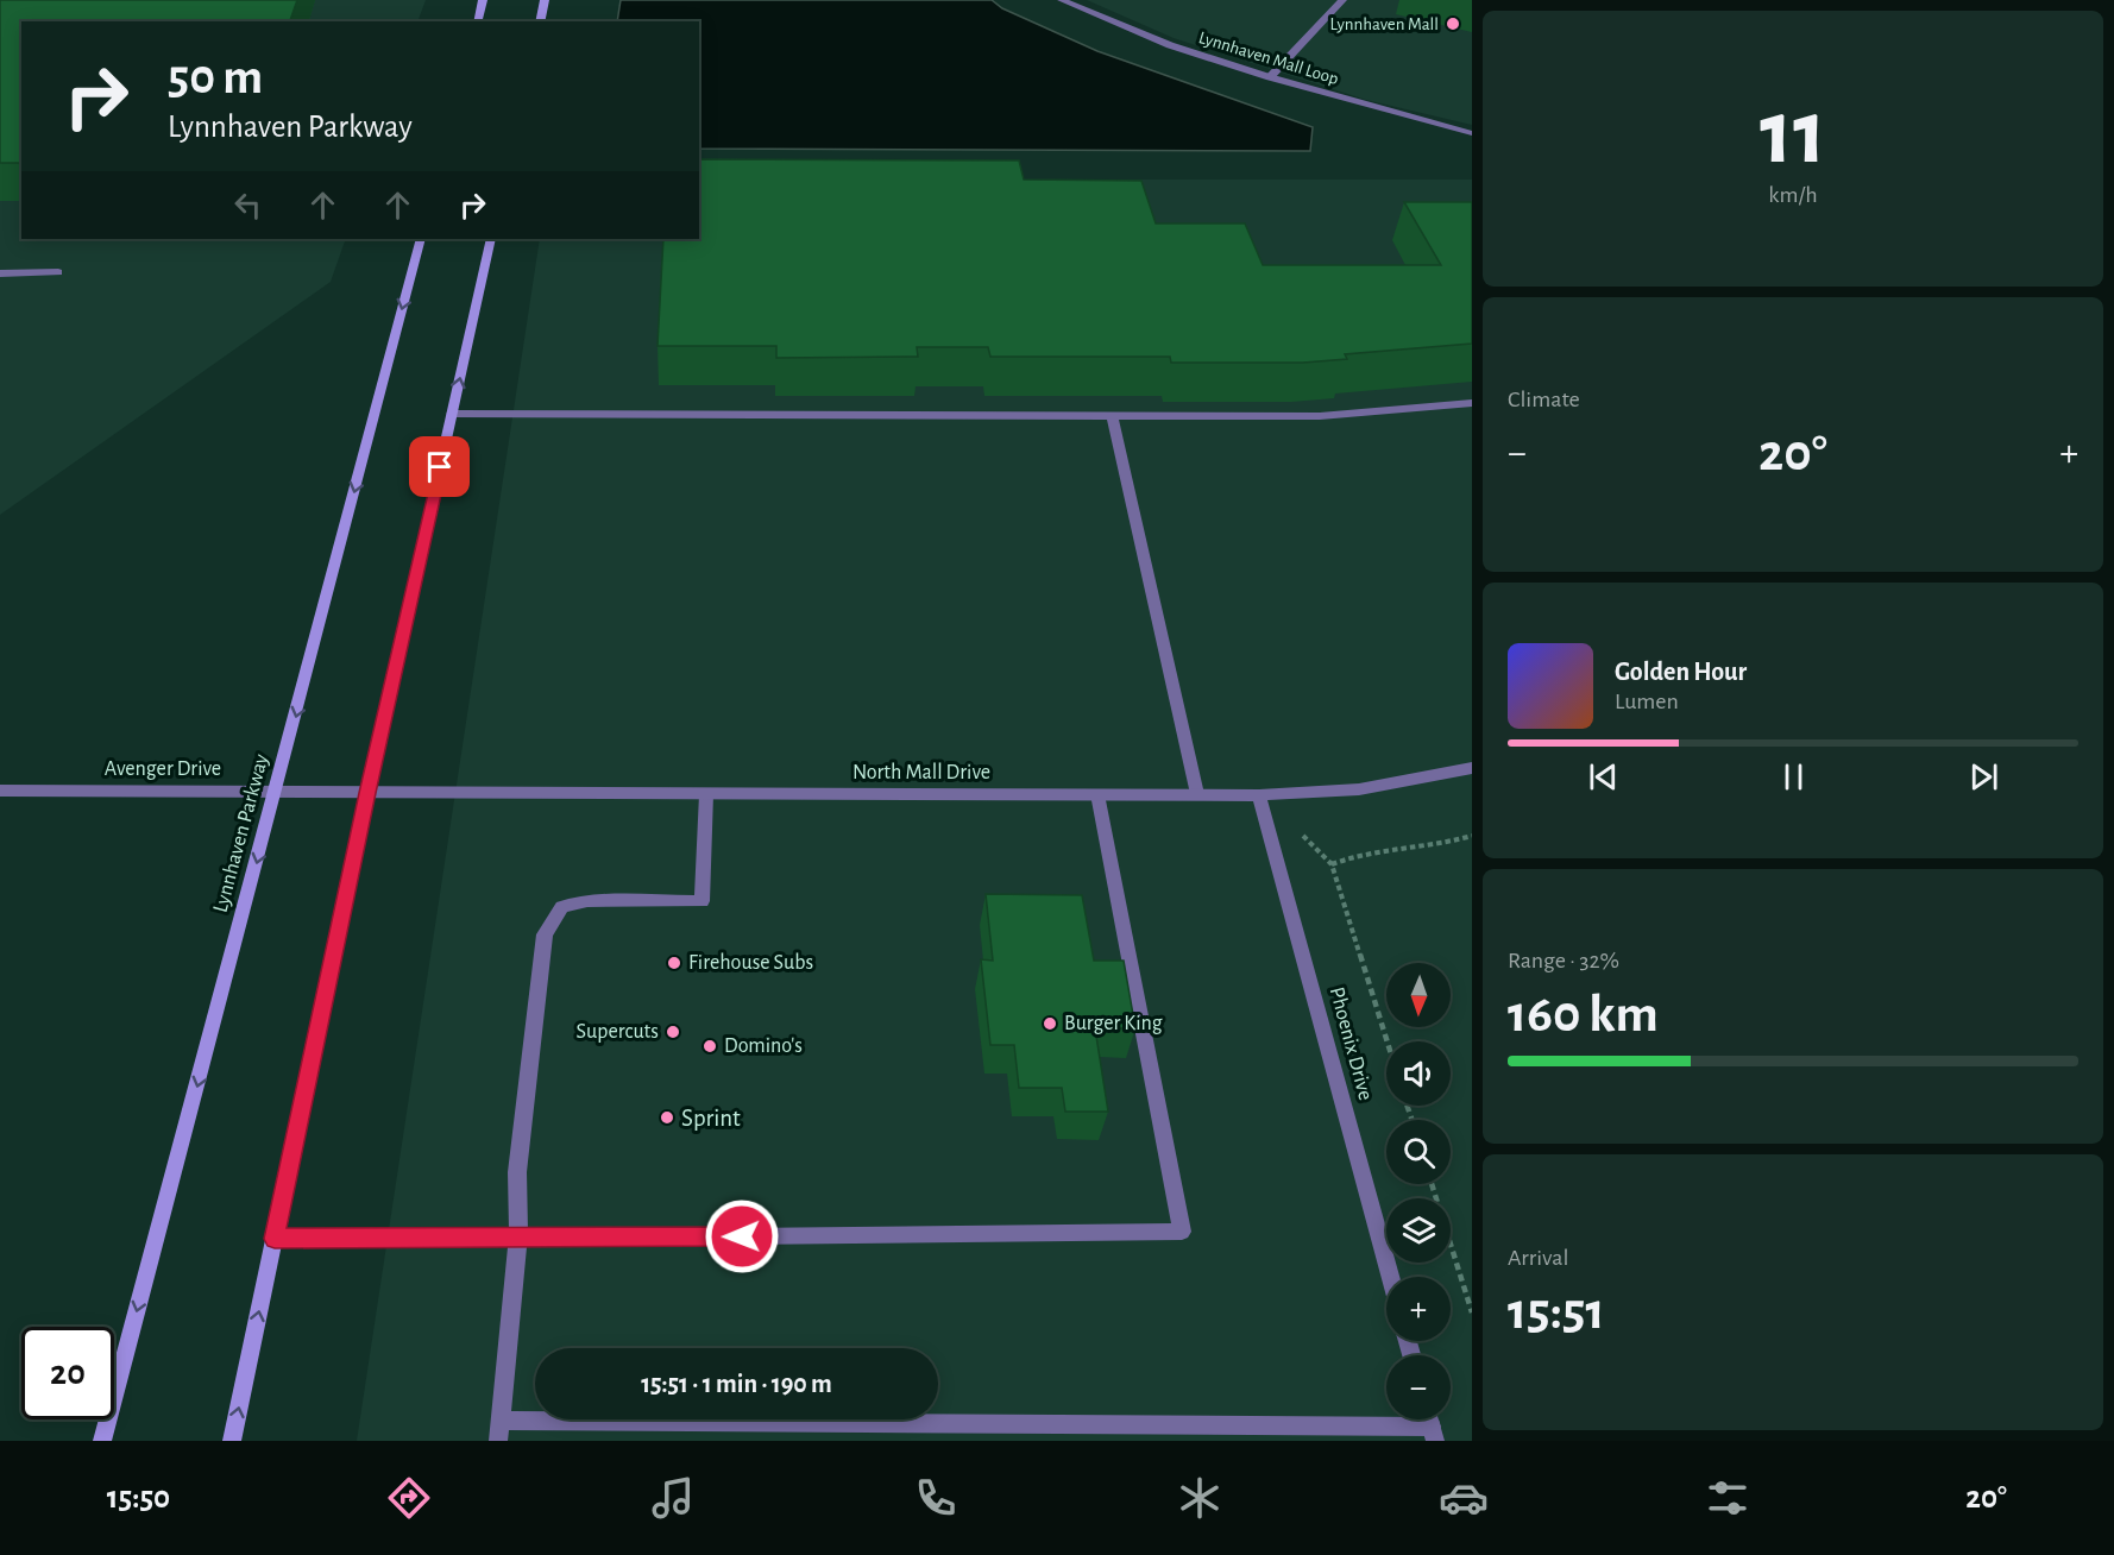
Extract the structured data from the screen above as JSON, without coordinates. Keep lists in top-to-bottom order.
{
  "streets": {
    "main road": ["Lynnhaven Parkway"],
    "street": [
      "Lynnhaven Mall Loop",
      "Avenger Drive",
      "North Mall Drive",
      "Phoenix Drive"
    ]
  },
  "crossings": [
    ["Avenger Drive", "North Mall Drive"],
    ["Avenger Drive", "Lynnhaven Parkway"],
    ["North Mall Drive", "Phoenix Drive"]
  ],
  "places": [
    "Lynnhaven Mall",
    "Firehouse Subs",
    "Burger King",
    "Supercuts",
    "Domino's",
    "Sprint"
  ],
  "north": "bottom",
  "page": {
    "tile": [
      ["11", "km/h"],
      "Climate",
      ["Range · 32%", "160 km"],
      ["Arrival", "15:51"]
    ],
    "turn": ["50 m", "Lynnhaven Parkway"],
    "heat": ["−", "20°", "+"],
    "song": ["Golden Hour", "Lumen"],
    "map_buttons": ["+", "−"],
    "limit": "20",
    "trip": "15:51 · 1 min · 190 m",
    "tabs": ["15:50", "20°"]
  }
}
